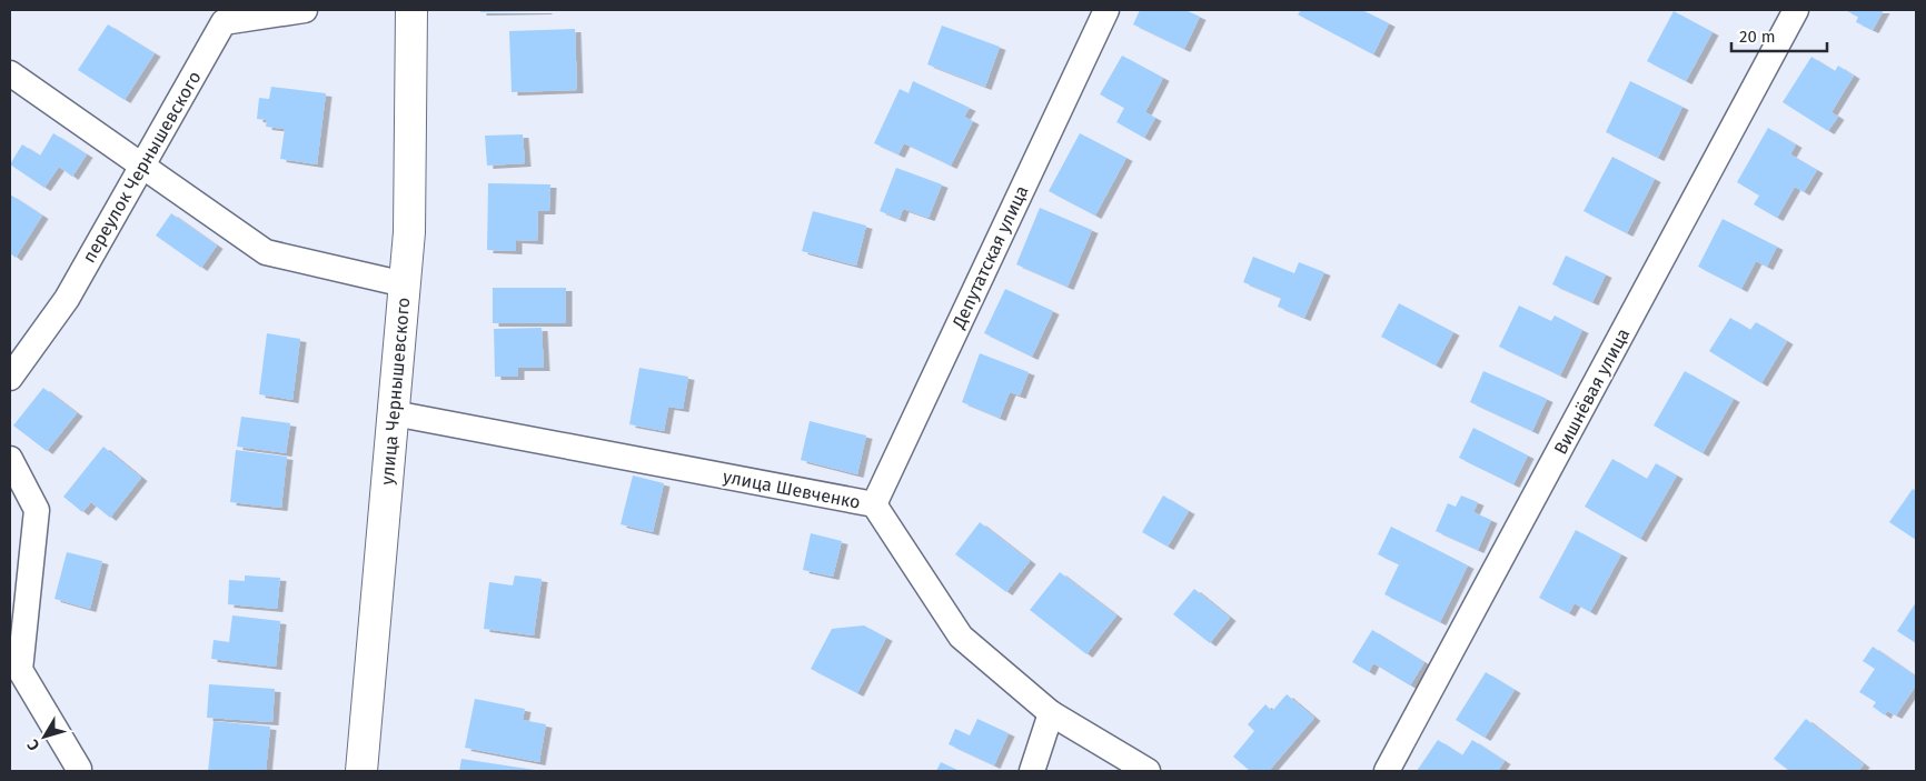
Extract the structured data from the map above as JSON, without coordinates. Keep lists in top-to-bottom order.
{
  "streets": {
    "street": [
      "переулок Чернышевского",
      "Депутатская улица",
      "улица Чернышевского",
      "Вишнёвая улица",
      "улица Шевченко"
    ]
  },
  "crossings": [
    ["Депутатская улица", "улица Шевченко"],
    ["улица Чернышевского", "улица Шевченко"]
  ],
  "scale_bar": "20 m",
  "north": "bottom left"
}
